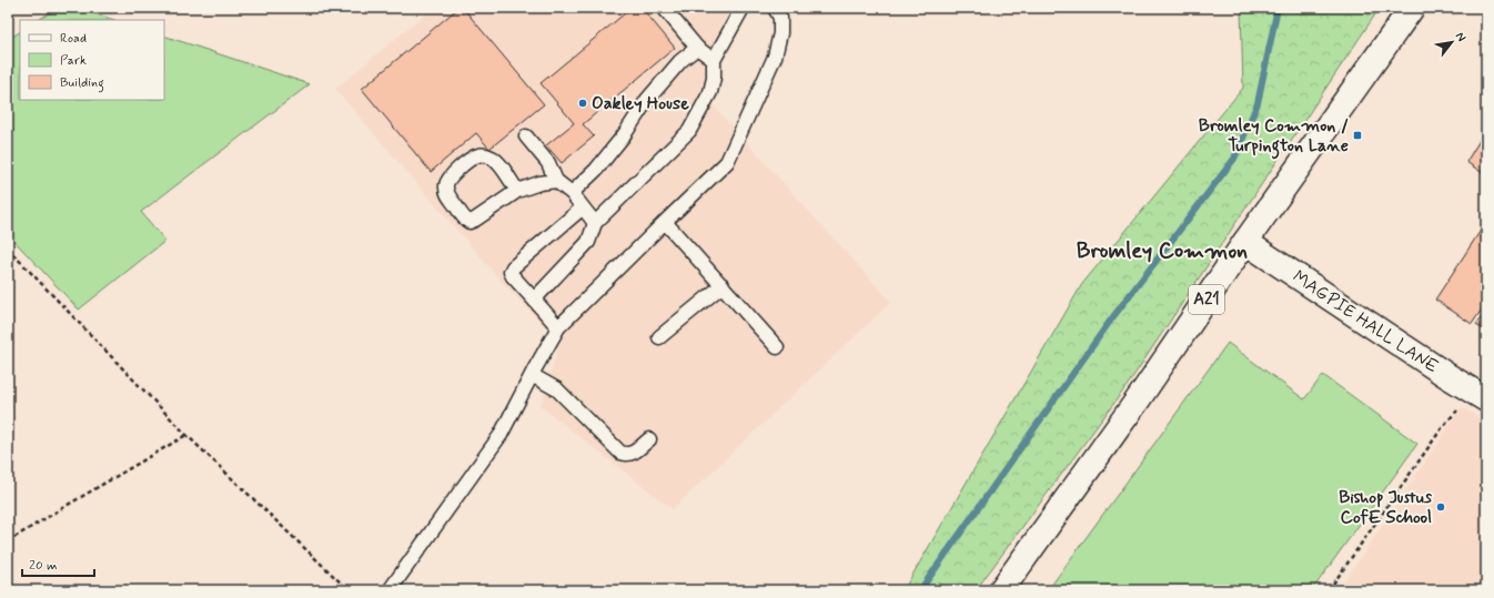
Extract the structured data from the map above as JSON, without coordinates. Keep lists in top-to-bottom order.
{
  "streets": {
    "main road": ["A21", "MAGPIE HALL LANE"]
  },
  "crossings": [
    ["A21", "MAGPIE HALL LANE"]
  ],
  "districts": ["Bromley Common"],
  "places": {
    "other": ["Oakley House", "Bishop Justus CofE School"],
    "transit": ["Bromley Common / Turpington Lane"]
  },
  "legend": ["Road", "Park", "Building"],
  "scale_bar": "20 m",
  "north": "top right"
}
